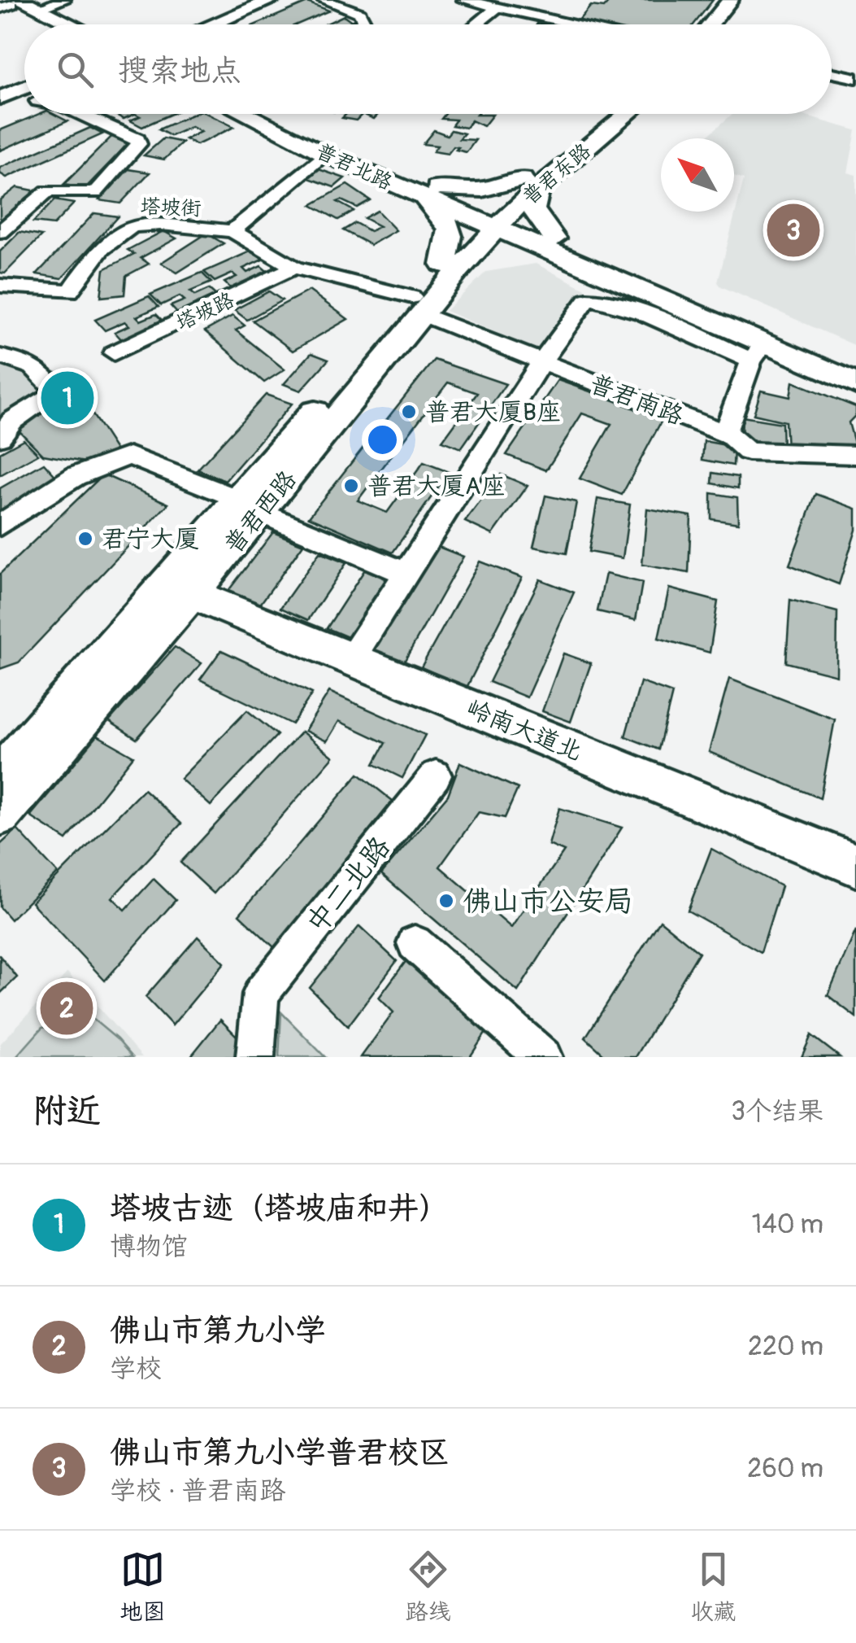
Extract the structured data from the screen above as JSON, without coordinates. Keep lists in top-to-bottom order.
{
  "streets": {
    "main road": [
      "普君北路",
      "普君东路",
      "普君西路",
      "岭南大道北"
    ],
    "street": [
      "塔坡街",
      "塔坡路",
      "普君南路",
      "中二北路"
    ]
  },
  "crossings": [
    ["普君北路", "普君东路"],
    ["普君北路", "塔坡街"],
    ["普君北路", "普君西路"],
    ["普君东路", "普君西路"],
    ["普君南路", "普君西路"],
    ["普君西路", "岭南大道北"]
  ],
  "places": [
    "普君大厦B座",
    "普君大厦A座",
    "君宁大厦",
    "佛山市公安局"
  ],
  "north": "top left",
  "page": {
    "search": "搜索地点",
    "pins": ["3", "1", "2"],
    "heading": ["附近", "3个结果"],
    "list": [
      {
        "mark": "1",
        "name": "塔坡古迹（塔坡庙和井）",
        "note": "博物馆",
        "value": "140 m"
      },
      {
        "mark": "2",
        "name": "佛山市第九小学",
        "note": "学校",
        "value": "220 m"
      },
      {
        "mark": "3",
        "name": "佛山市第九小学普君校区",
        "note": "学校 · 普君南路",
        "value": "260 m"
      }
    ],
    "nav": ["地图", "路线", "收藏"]
  }
}
